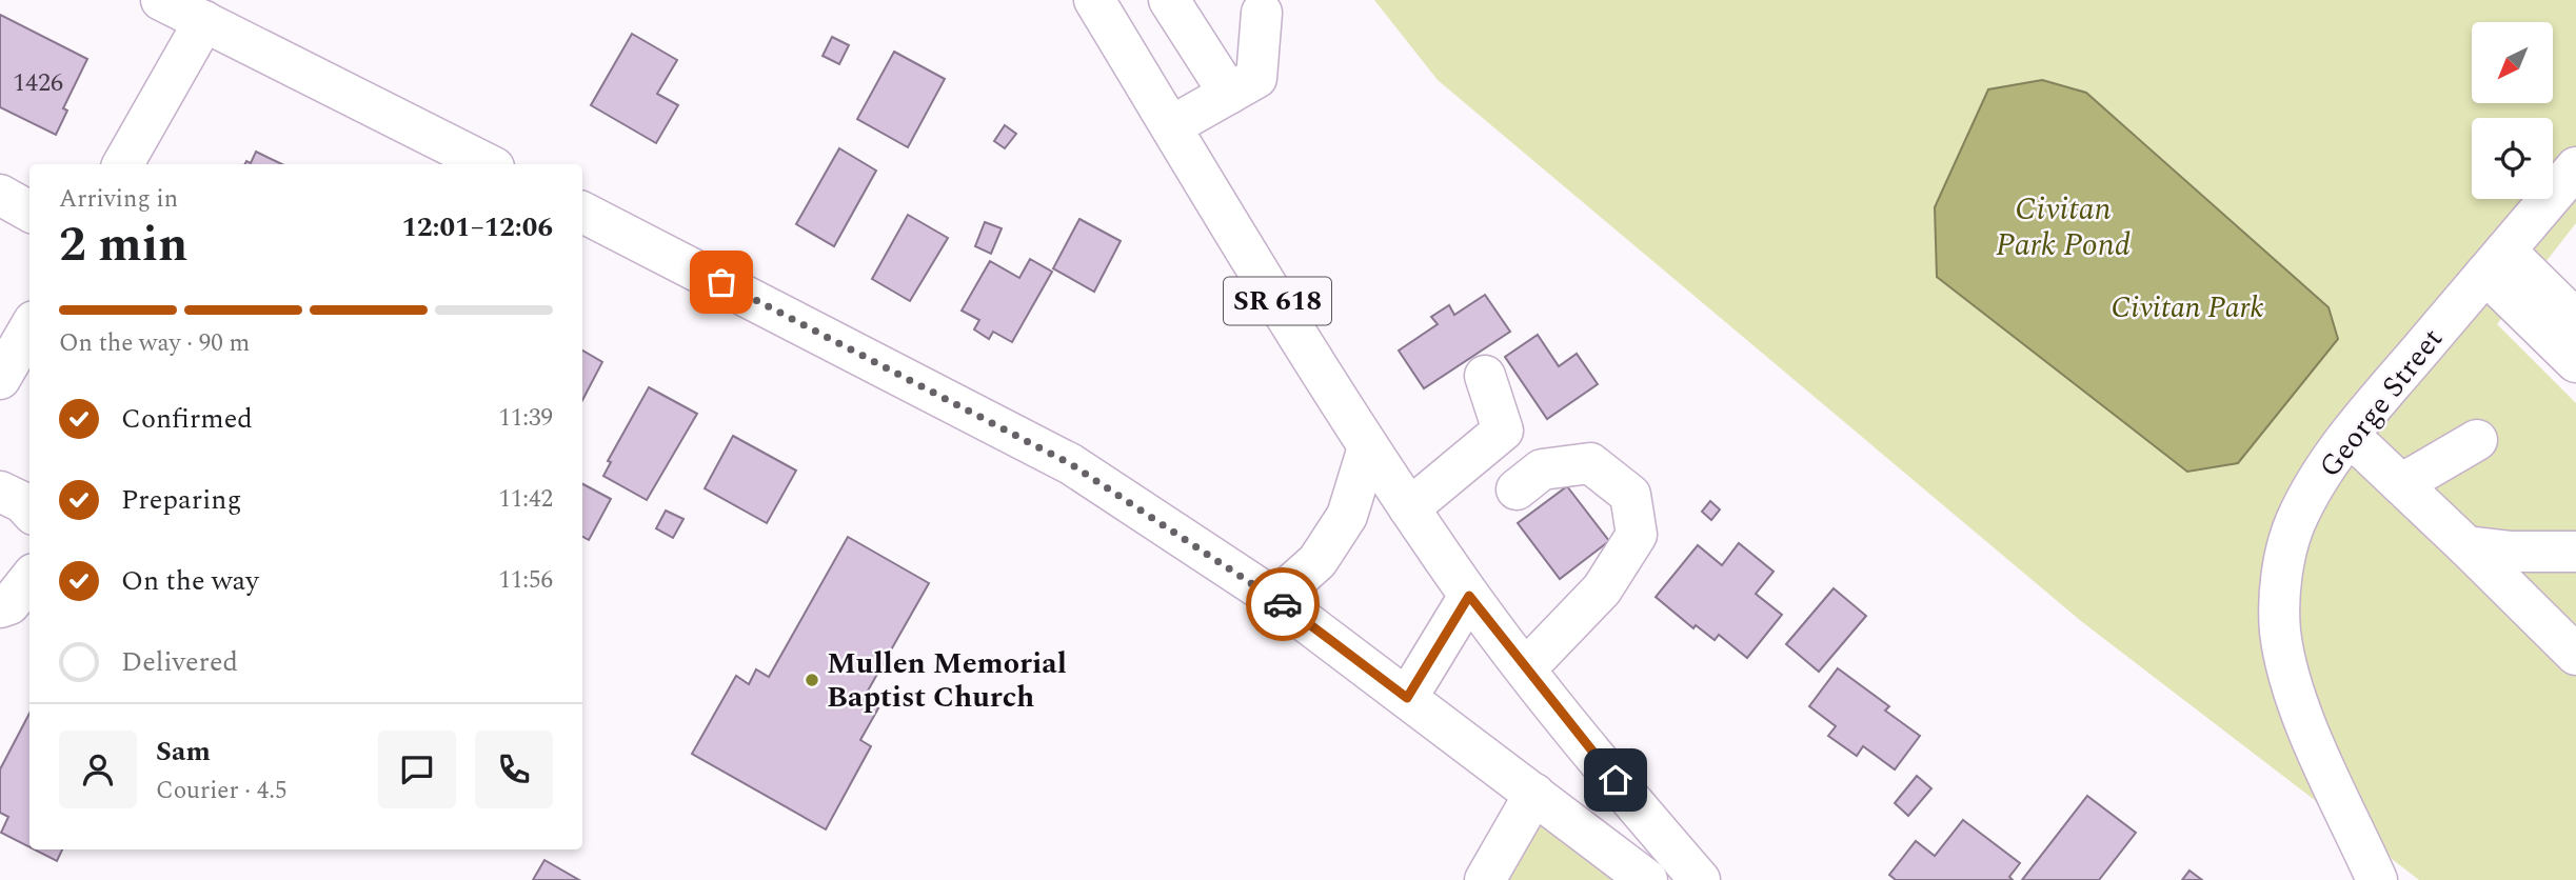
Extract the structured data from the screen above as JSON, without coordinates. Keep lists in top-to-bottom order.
{
  "streets": {
    "street": ["SR 618", "George Street"]
  },
  "water": ["Civitan Park Pond"],
  "parks": ["Civitan Park"],
  "places": ["Mullen Memorial Baptist Church"],
  "house_numbers": ["1426"],
  "north": "bottom left",
  "page": {
    "heading": ["2 min", "Arriving in", "12:01–12:06"],
    "panel": ["Sam", "Courier · 4.5"],
    "bar": "On the way · 90 m",
    "list": [
      ["Confirmed", "11:39"],
      ["Preparing", "11:42"],
      ["On the way", "11:56"],
      "Delivered"
    ]
  }
}
